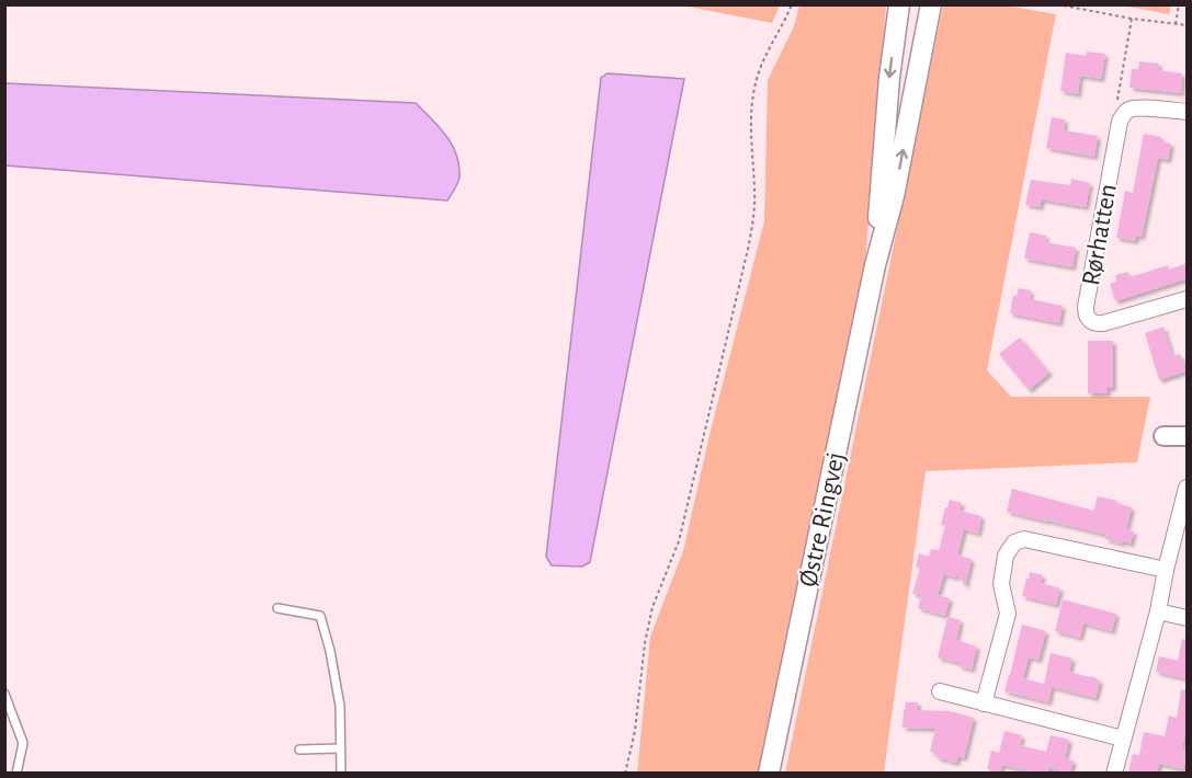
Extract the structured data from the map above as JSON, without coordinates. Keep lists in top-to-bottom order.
{
  "streets": {
    "main road": ["Østre Ringvej"],
    "street": ["Rørhatten"]
  }
}
